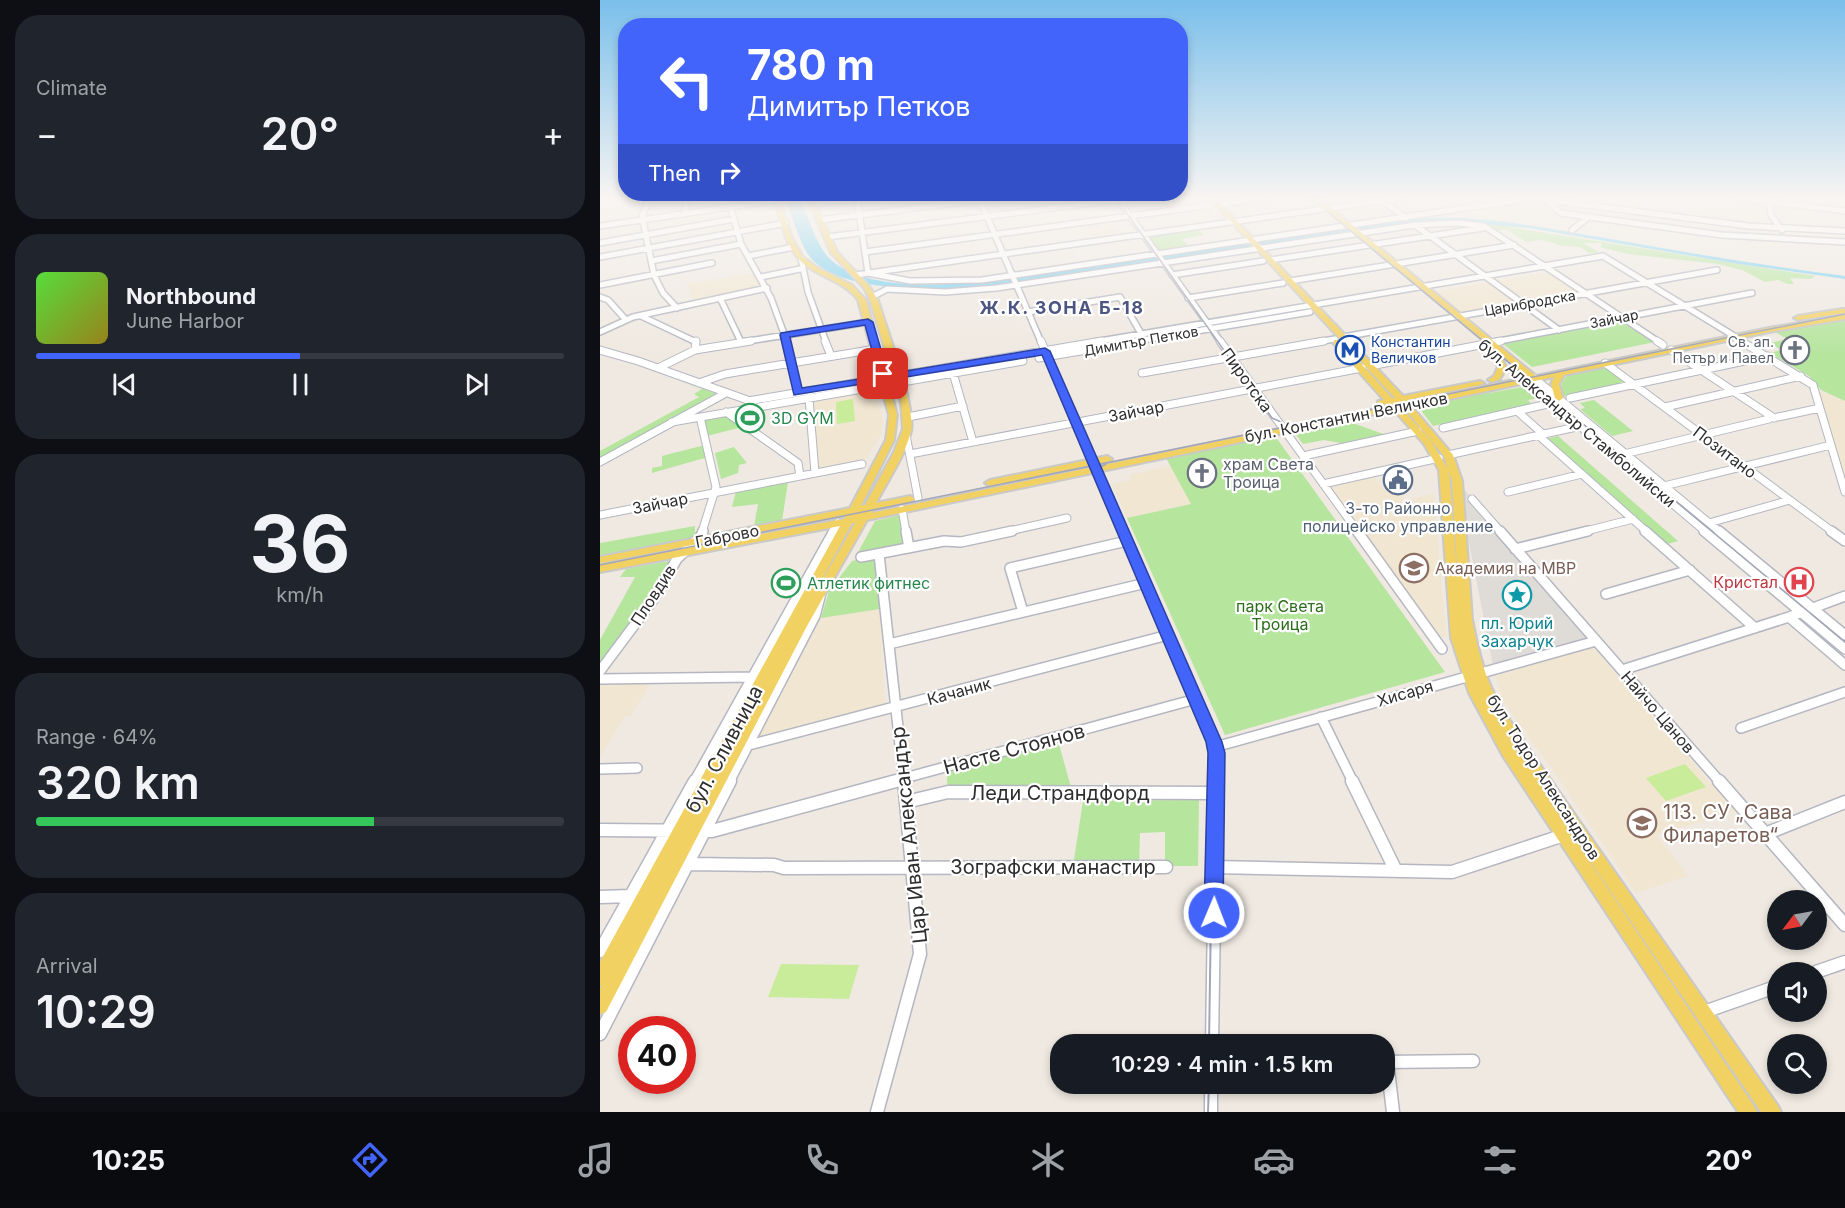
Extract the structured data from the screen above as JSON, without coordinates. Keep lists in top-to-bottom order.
{
  "streets": {
    "main road": [
      "бул. Константин Величков",
      "бул. Александър Стамболийски",
      "Габрово",
      "бул. Сливница",
      "бул. Тодор Александров"
    ],
    "street": [
      "Царибродска",
      "Зайчар",
      "Димитър Петков",
      "Пиротска",
      "Позитано",
      "Пловдив",
      "Качаник",
      "Хисаря",
      "Найчо Цанов",
      "Насте Стоянов",
      "Леди Страндфорд",
      "Цар Иван Александър",
      "Зографски манастир"
    ]
  },
  "crossings": [
    ["Царибродска", "Пиротска"],
    ["Царибродска", "бул. Александър Стамболийски"],
    ["Царибродска", "бул. Тодор Александров"],
    ["Зайчар", "Пиротска"],
    ["Зайчар", "бул. Александър Стамболийски"],
    ["Зайчар", "Пловдив"],
    ["Зайчар", "бул. Тодор Александров"],
    ["Димитър Петков", "Пиротска"],
    ["Димитър Петков", "бул. Александър Стамболийски"],
    ["Димитър Петков", "Пловдив"],
    ["Димитър Петков", "бул. Сливница"],
    ["Димитър Петков", "бул. Тодор Александров"],
    ["Пиротска", "бул. Константин Величков"],
    ["бул. Константин Величков", "бул. Александър Стамболийски"],
    ["бул. Константин Величков", "Позитано"],
    ["бул. Константин Величков", "Габрово"],
    ["бул. Константин Величков", "бул. Сливница"],
    ["бул. Константин Величков", "бул. Тодор Александров"],
    ["Габрово", "Пловдив"],
    ["Габрово", "бул. Сливница"],
    ["Качаник", "бул. Сливница"],
    ["Качаник", "Цар Иван Александър"],
    ["Хисаря", "Найчо Цанов"],
    ["Хисаря", "бул. Тодор Александров"],
    ["бул. Сливница", "Насте Стоянов"],
    ["бул. Сливница", "Зографски манастир"],
    ["Насте Стоянов", "Цар Иван Александър"],
    ["Леди Страндфорд", "Цар Иван Александър"],
    ["Цар Иван Александър", "Зографски манастир"]
  ],
  "districts": ["Ж.К. ЗОНА Б-18"],
  "parks": ["парк Света Троица"],
  "places": {
    "metro station": ["Константин Величков"],
    "church": ["Св. ап. Петър и Павел", "храм Света Троица"],
    "sports": ["3D GYM", "Атлетик фитнес"],
    "public building": ["3-то Районно полицейско управление"],
    "school or university": ["Академия на МВР", "113. СУ „Сава Филаретов“"],
    "hospital": ["Кристал"],
    "place": ["пл. Юрий Захарчук"]
  },
  "north": "bottom left",
  "page": {
    "tile": [
      "Climate",
      ["36", "km/h"],
      ["Range · 64%", "320 km"],
      ["Arrival", "10:29"]
    ],
    "turn": ["780 m", "Димитър Петков"],
    "heat": ["−", "20°", "+"],
    "then": "Then",
    "song": ["Northbound", "June Harbor"],
    "limit": "40",
    "trip": "10:29 · 4 min · 1.5 km",
    "tabs": ["10:25", "20°"]
  }
}
